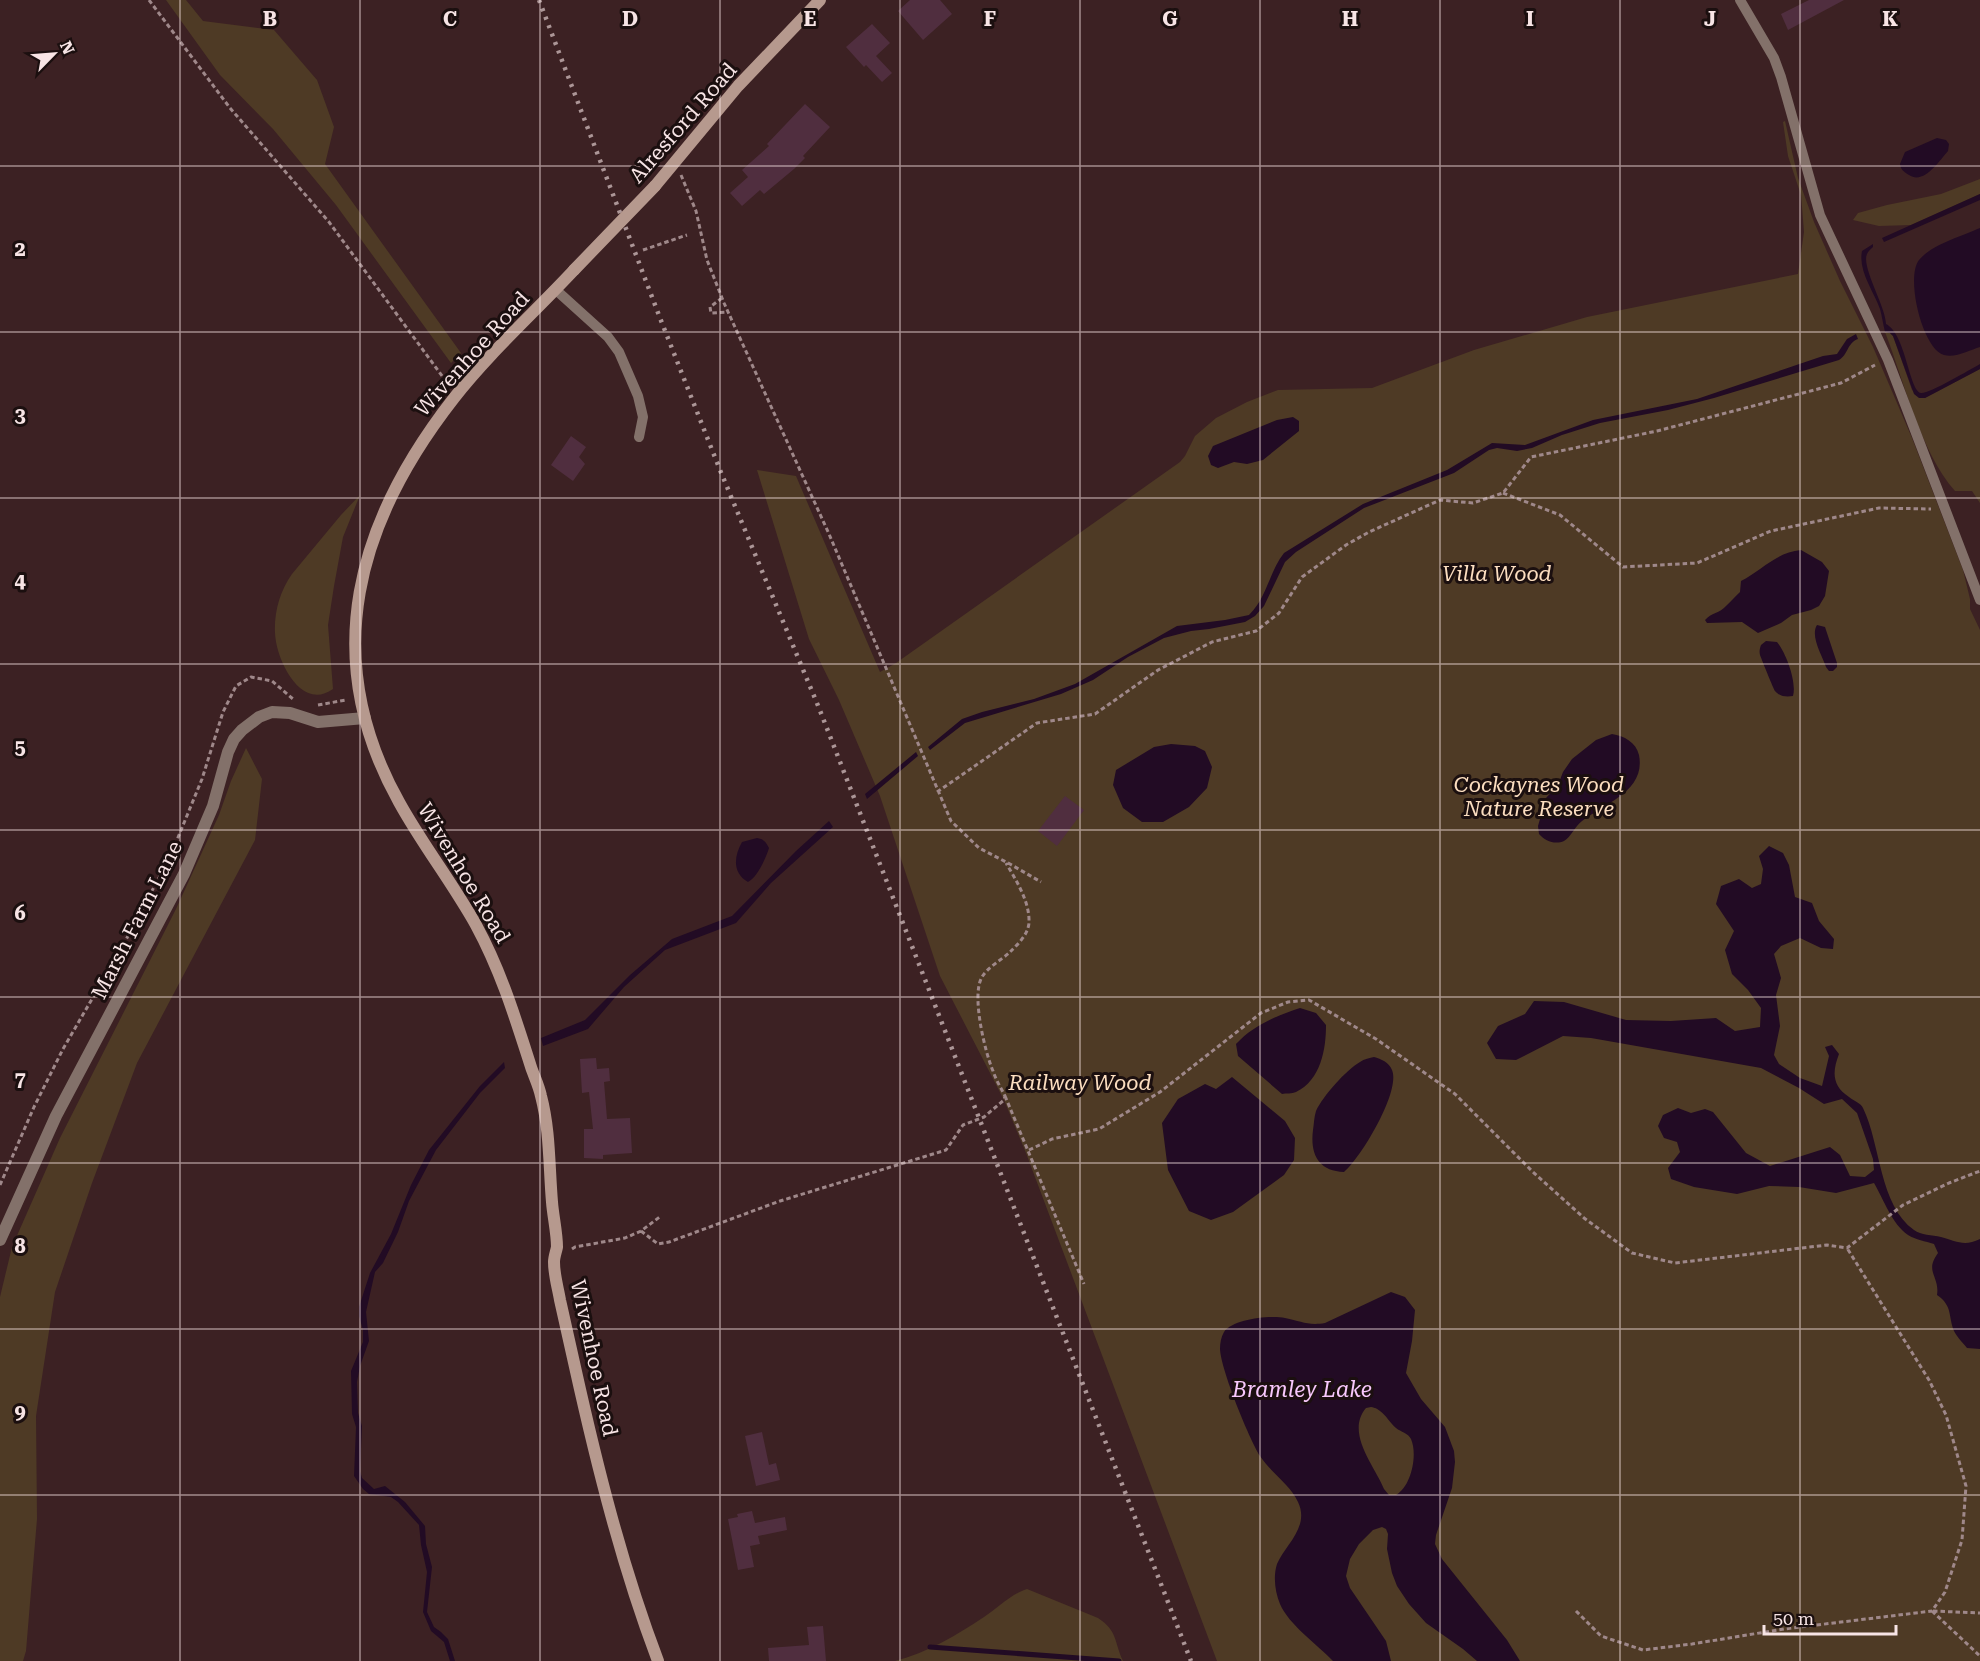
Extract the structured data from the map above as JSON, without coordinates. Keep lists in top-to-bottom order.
{
  "streets": {
    "street": ["Alresford Road", "Wivenhoe Road", "Marsh Farm Lane"]
  },
  "crossings": [
    ["Alresford Road", "Wivenhoe Road"],
    ["Wivenhoe Road", "Marsh Farm Lane"]
  ],
  "water": ["Bramley Lake"],
  "parks": ["Villa Wood", "Cockaynes Wood Nature Reserve", "Railway Wood"],
  "scale_bar": "50 m",
  "north": "top right",
  "grid": {
    "columns": [
      "B",
      "C",
      "D",
      "E",
      "F",
      "G",
      "H",
      "I",
      "J",
      "K"
    ],
    "rows": [
      "2",
      "3",
      "4",
      "5",
      "6",
      "7",
      "8",
      "9"
    ]
  }
}
